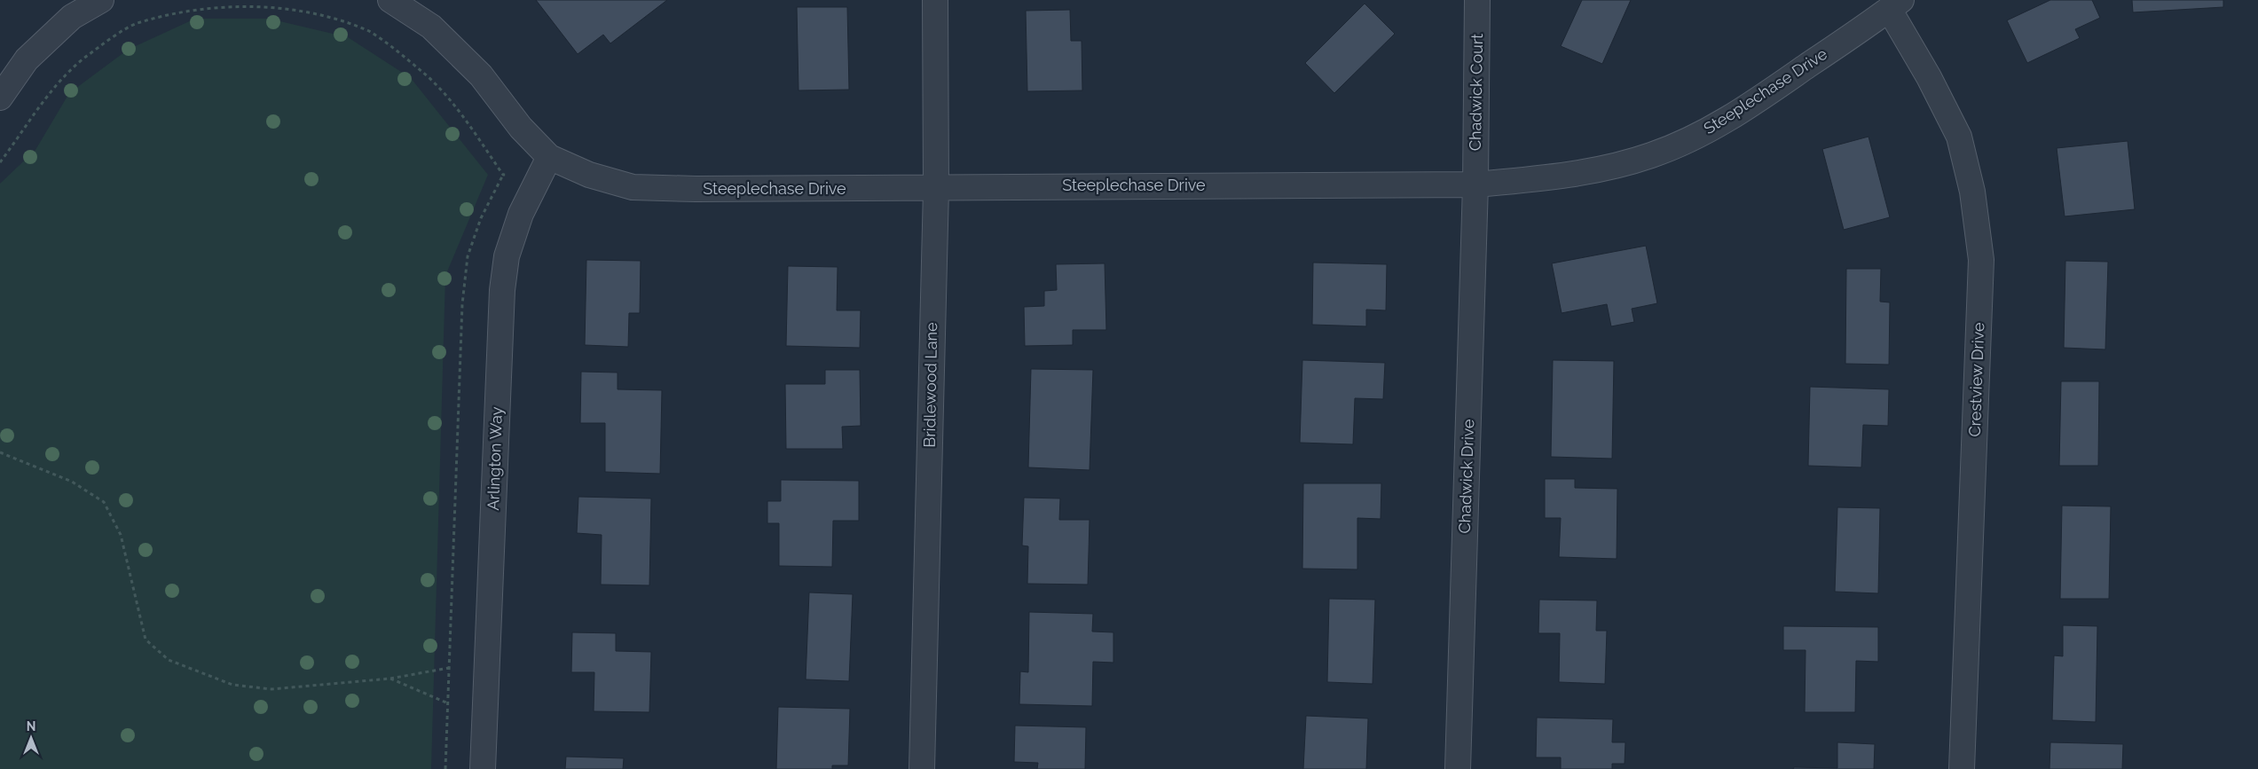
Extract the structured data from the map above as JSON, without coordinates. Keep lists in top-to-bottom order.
{
  "streets": {
    "street": [
      "Steeplechase Drive",
      "Chadwick Court",
      "Crestview Drive",
      "Bridlewood Lane",
      "Arlington Way",
      "Chadwick Drive"
    ]
  },
  "crossings": [
    ["Steeplechase Drive", "Chadwick Court"],
    ["Steeplechase Drive", "Crestview Drive"],
    ["Steeplechase Drive", "Bridlewood Lane"],
    ["Steeplechase Drive", "Arlington Way"],
    ["Steeplechase Drive", "Chadwick Drive"],
    ["Chadwick Court", "Chadwick Drive"]
  ],
  "north": "top"
}
